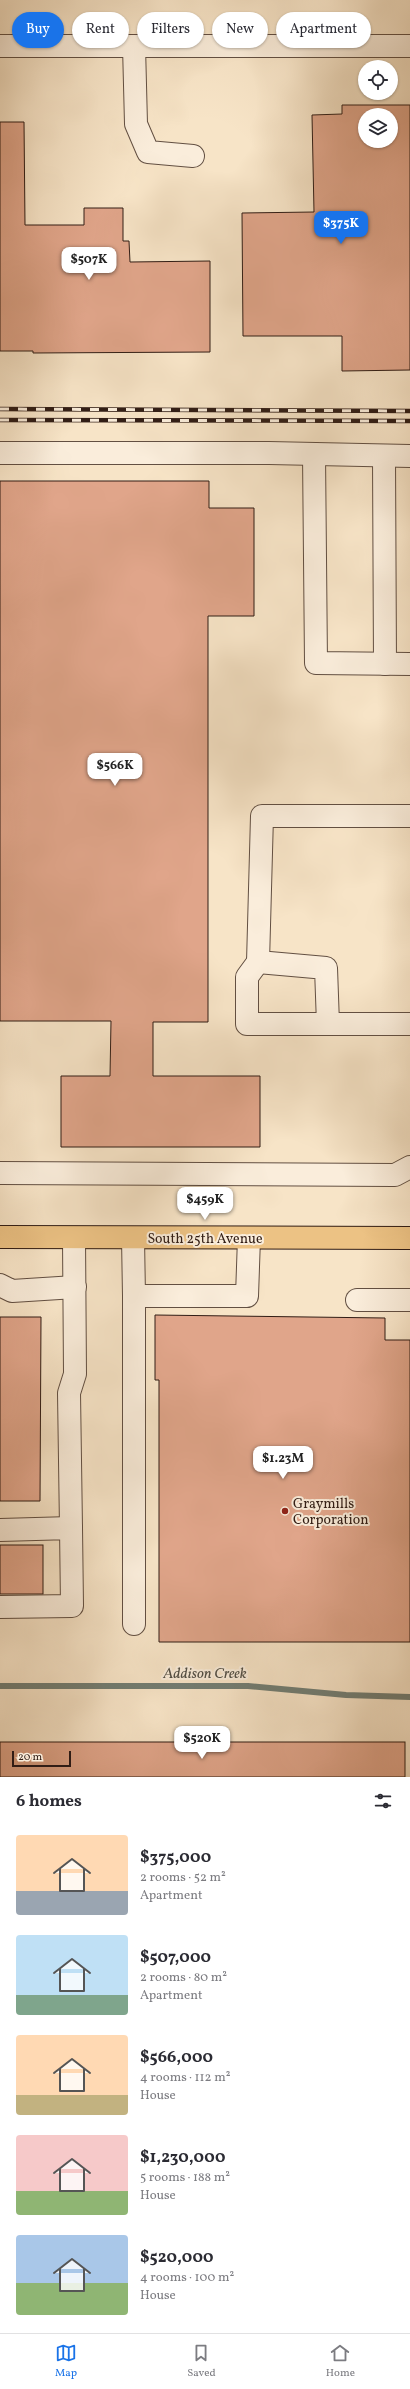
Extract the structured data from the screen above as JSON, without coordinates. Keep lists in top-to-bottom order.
{
  "streets": {
    "main road": ["South 25th Avenue"]
  },
  "water": ["Addison Creek"],
  "places": ["Graymills Corporation"],
  "scale_bar": "20 m",
  "page": {
    "chip": [
      "Buy",
      "Rent",
      "Filters",
      "New",
      "Apartment"
    ],
    "price": [
      "$375K",
      "$507K",
      "$566K",
      "$459K",
      "$1.23M",
      "$520K"
    ],
    "scale": "20 m",
    "heading": "6 homes",
    "list": [
      {
        "name": "$375,000",
        "note": "2 rooms · 52 m² · Apartment"
      },
      {
        "name": "$507,000",
        "note": "2 rooms · 80 m² · Apartment"
      },
      {
        "name": "$566,000",
        "note": "4 rooms · 112 m² · House"
      },
      {
        "name": "$1,230,000",
        "note": "5 rooms · 188 m² · House"
      },
      {
        "name": "$520,000",
        "note": "4 rooms · 100 m² · House"
      }
    ],
    "tabs": ["Map", "Saved", "Home"]
  }
}
